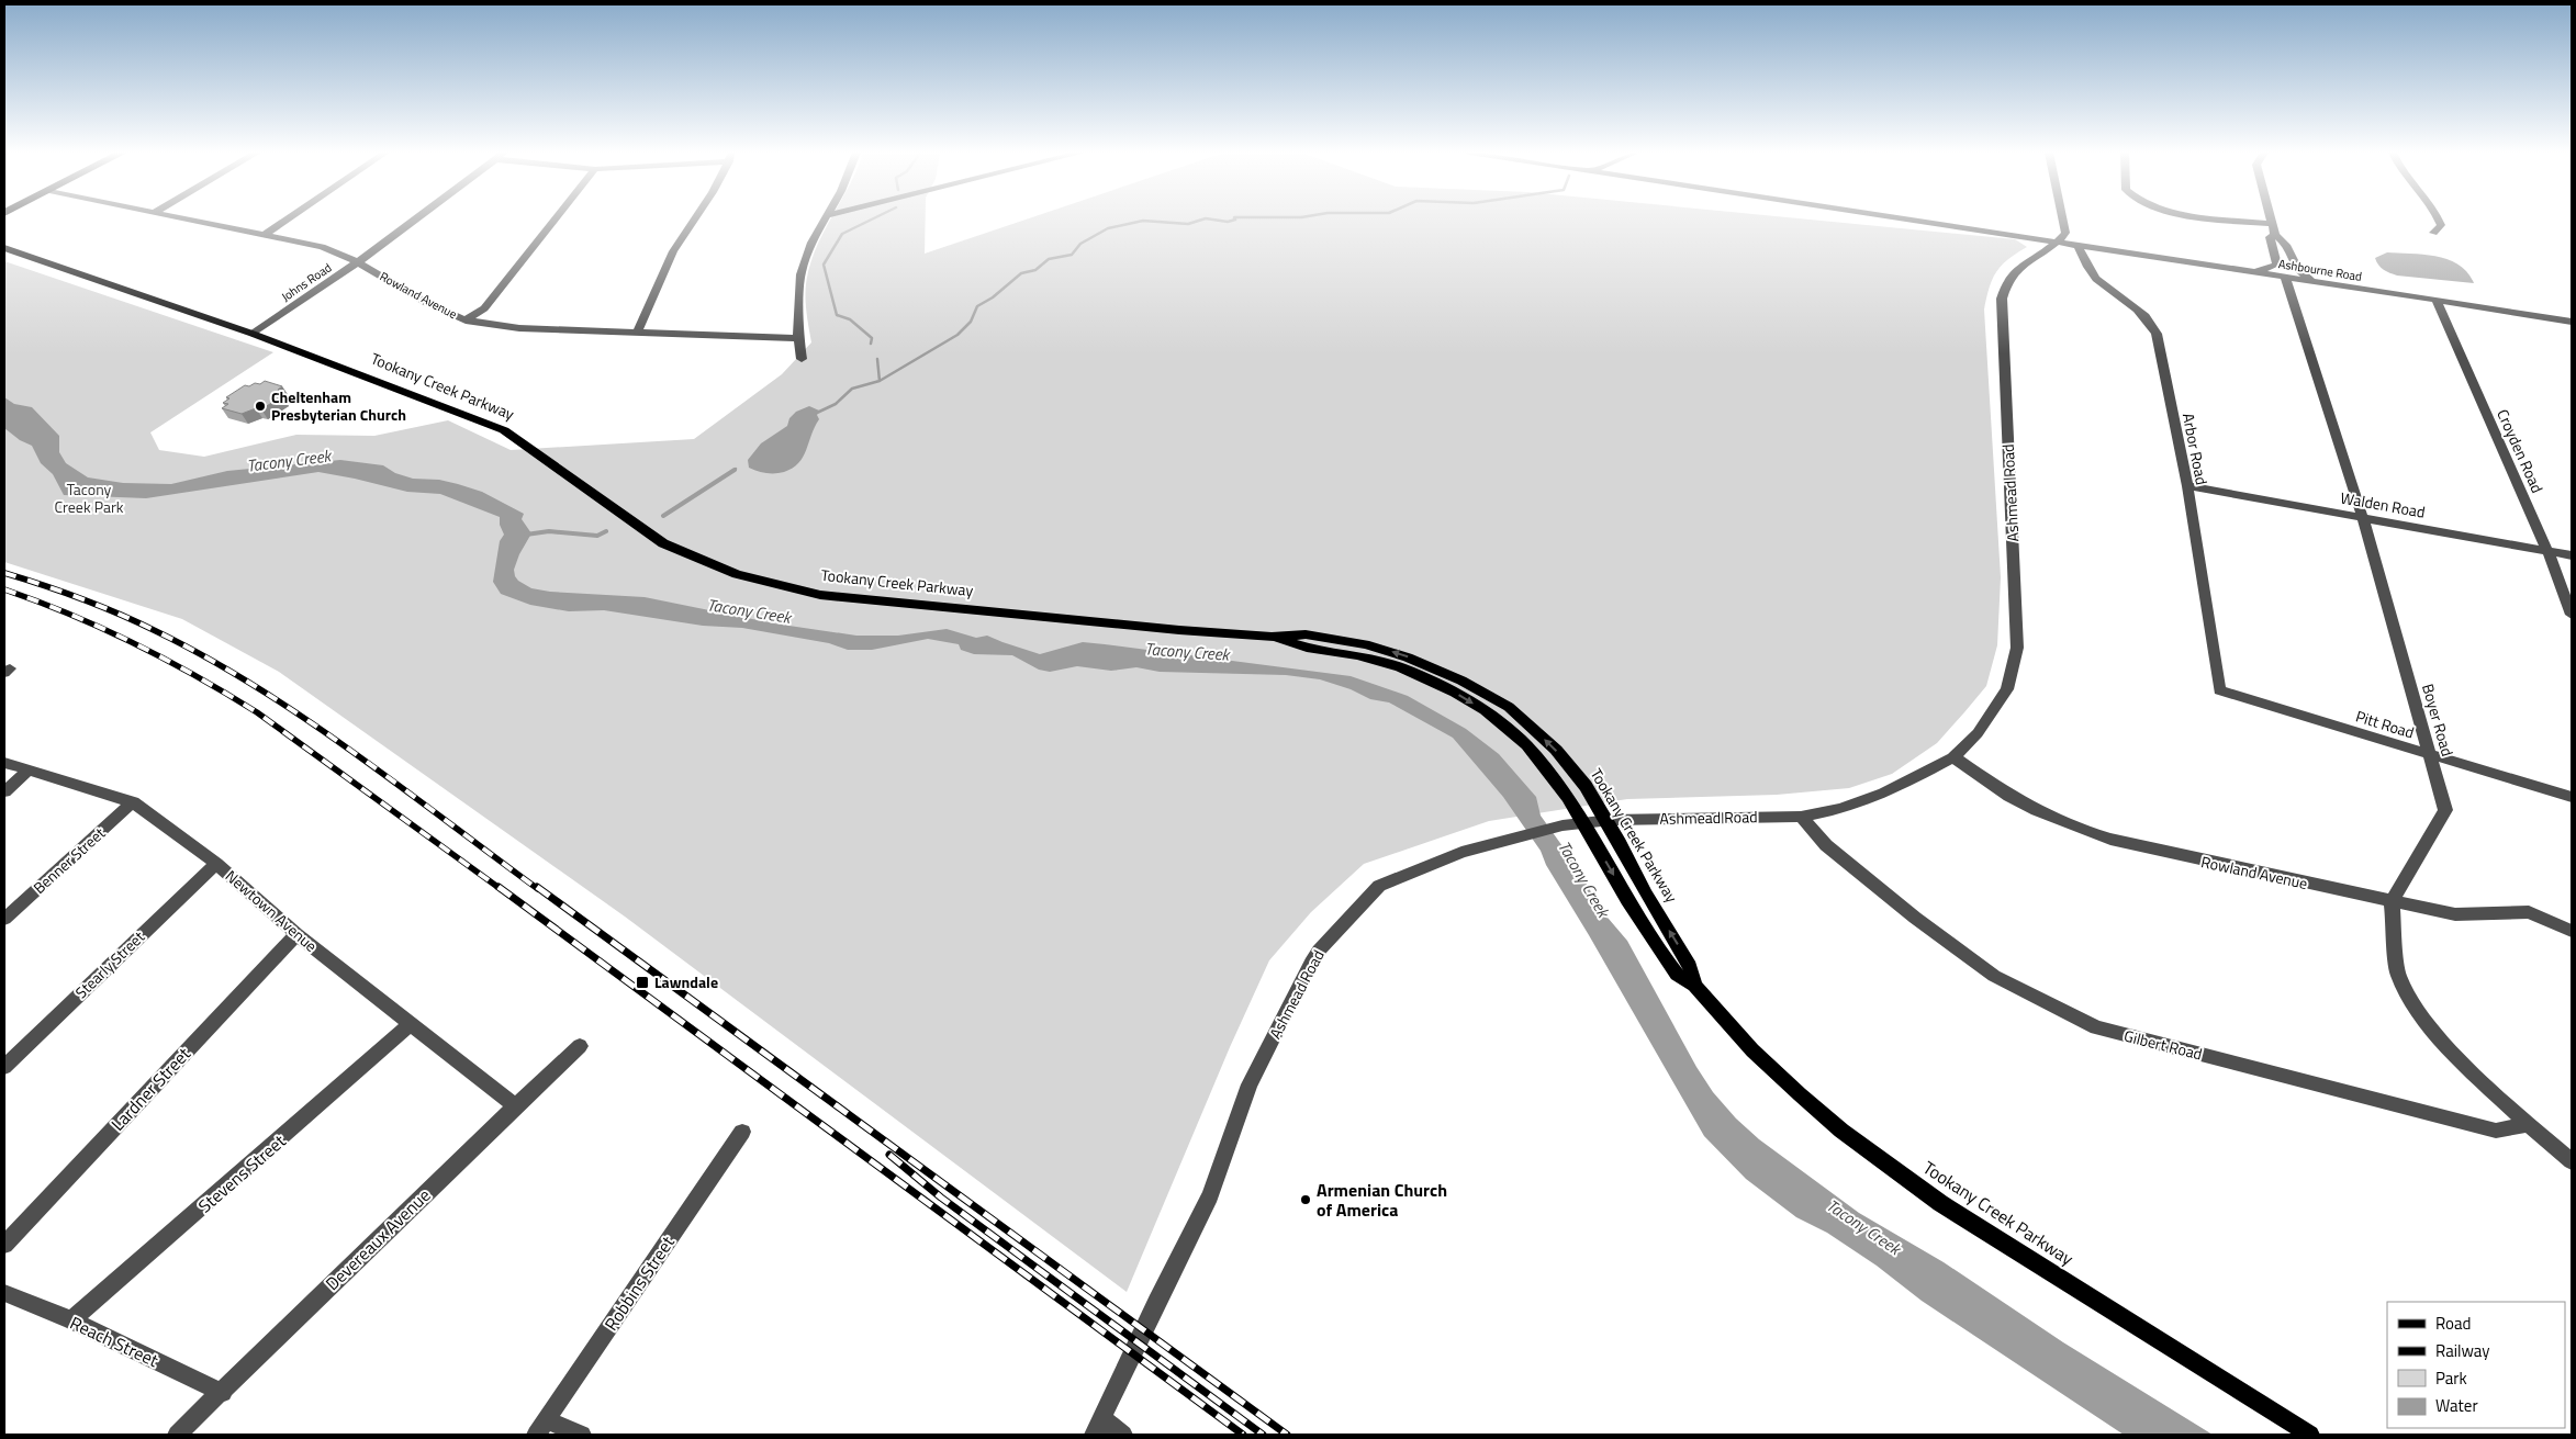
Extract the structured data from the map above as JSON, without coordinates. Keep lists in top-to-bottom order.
{
  "streets": {
    "main road": ["Tookany Creek Parkway"],
    "street": [
      "Ashbourne Road",
      "Johns Road",
      "Rowland Avenue",
      "Arbor Road",
      "Croyden Road",
      "Ashmead Road",
      "Walden Road",
      "Boyer Road",
      "Pitt Road",
      "Benner Street",
      "Newtown Avenue",
      "Stearly Street",
      "Gilbert Road",
      "Lardner Street",
      "Stevens Street",
      "Devereaux Avenue",
      "Robbins Street",
      "Reach Street"
    ]
  },
  "crossings": [
    ["Ashbourne Road", "Arbor Road"],
    ["Ashbourne Road", "Croyden Road"],
    ["Ashbourne Road", "Ashmead Road"],
    ["Ashbourne Road", "Boyer Road"],
    ["Johns Road", "Rowland Avenue"],
    ["Johns Road", "Tookany Creek Parkway"],
    ["Rowland Avenue", "Ashmead Road"],
    ["Rowland Avenue", "Boyer Road"],
    ["Tookany Creek Parkway", "Ashmead Road"],
    ["Arbor Road", "Walden Road"],
    ["Arbor Road", "Pitt Road"],
    ["Croyden Road", "Walden Road"],
    ["Ashmead Road", "Gilbert Road"],
    ["Walden Road", "Boyer Road"],
    ["Boyer Road", "Pitt Road"],
    ["Benner Street", "Newtown Avenue"],
    ["Newtown Avenue", "Stearly Street"],
    ["Newtown Avenue", "Lardner Street"],
    ["Newtown Avenue", "Stevens Street"],
    ["Newtown Avenue", "Devereaux Avenue"],
    ["Stevens Street", "Reach Street"],
    ["Devereaux Avenue", "Reach Street"]
  ],
  "water": ["Tacony Creek"],
  "parks": ["Tacony Creek Park"],
  "places": {
    "other": ["Cheltenham Presbyterian Church", "Armenian Church of America"],
    "transit": ["Lawndale"]
  },
  "legend": [
    "Road",
    "Railway",
    "Park",
    "Water"
  ]
}
